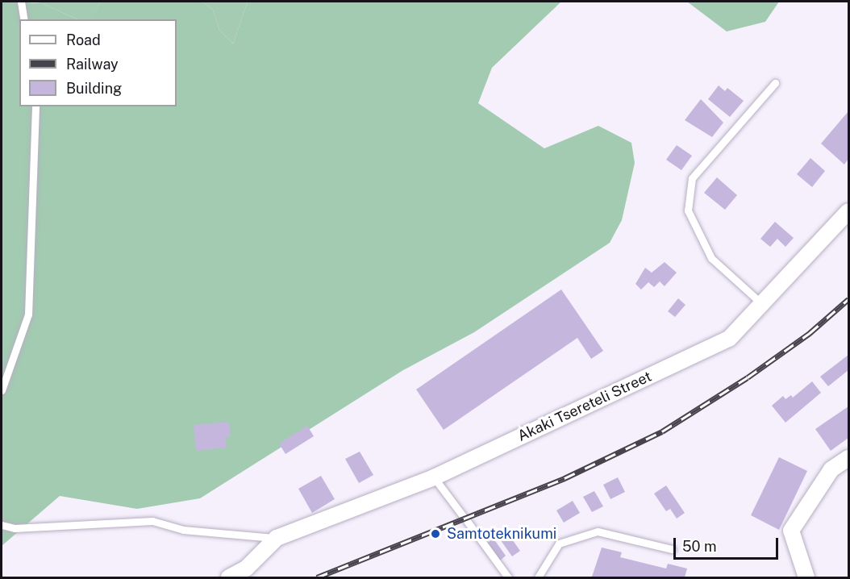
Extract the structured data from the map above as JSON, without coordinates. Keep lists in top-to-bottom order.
{
  "streets": {
    "street": ["Akaki Tsereteli Street"]
  },
  "places": ["Samtoteknikumi"],
  "legend": ["Road", "Railway", "Building"],
  "scale_bar": "50 m"
}
